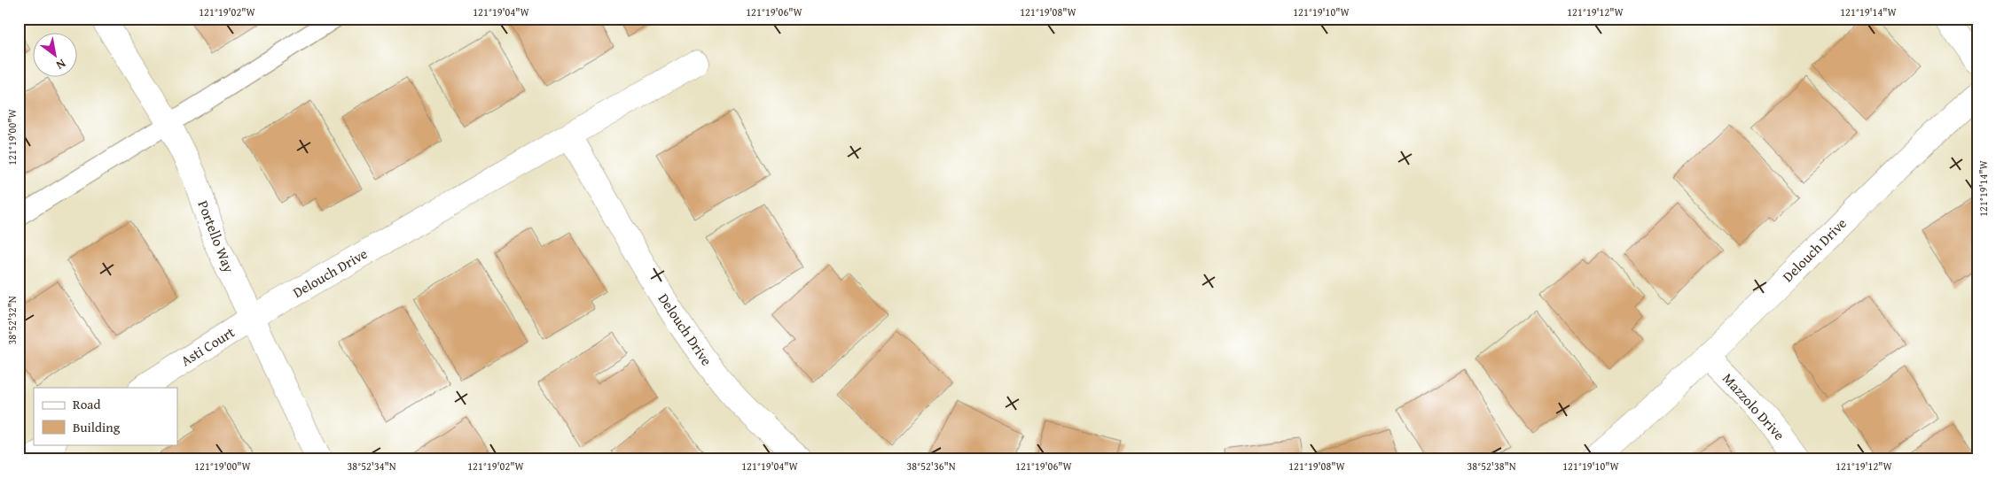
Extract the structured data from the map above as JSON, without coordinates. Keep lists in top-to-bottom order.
{
  "streets": {
    "street": [
      "Portello Way",
      "Delouch Drive",
      "Asti Court",
      "Mazzolo Drive"
    ]
  },
  "crossings": [
    ["Portello Way", "Delouch Drive"],
    ["Portello Way", "Asti Court"],
    ["Delouch Drive", "Asti Court"],
    ["Delouch Drive", "Mazzolo Drive"]
  ],
  "legend": ["Road", "Building"],
  "north": "bottom right",
  "coordinates": [
    "121°19'02\"W",
    "121°19'04\"W",
    "121°19'06\"W",
    "121°19'08\"W",
    "121°19'10\"W",
    "121°19'12\"W",
    "121°19'14\"W",
    "121°19'00\"W",
    "38°52'32\"N",
    "38°52'34\"N",
    "38°52'36\"N",
    "38°52'38\"N"
  ]
}
